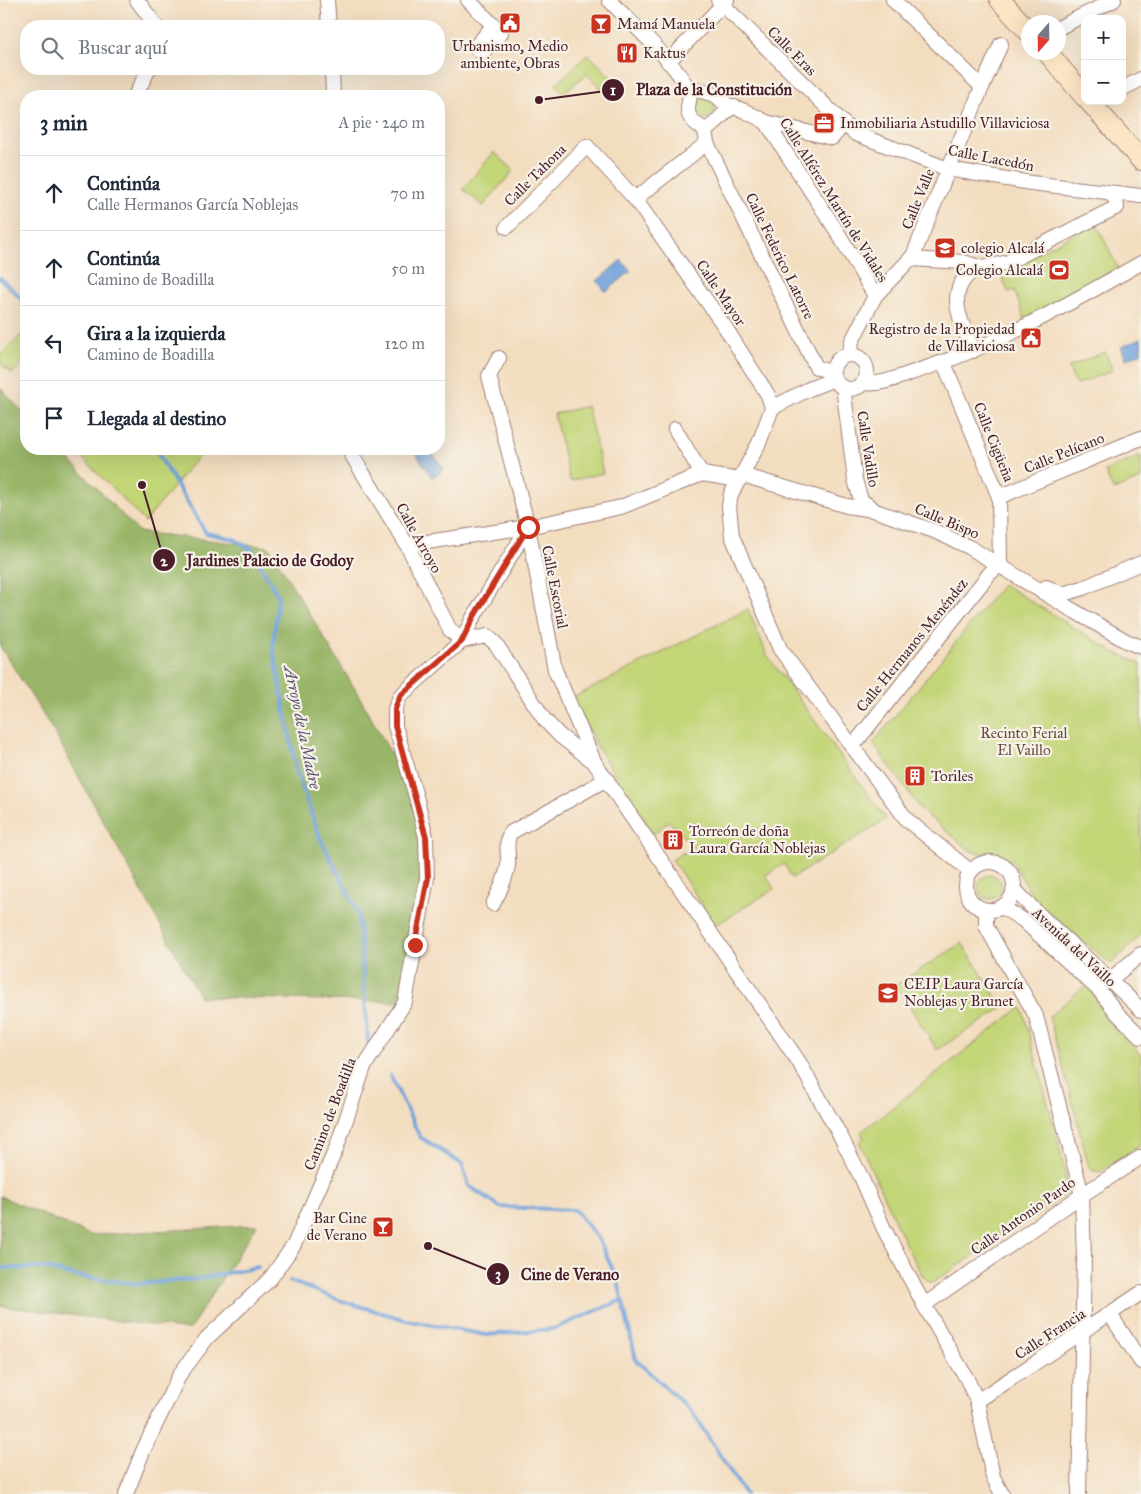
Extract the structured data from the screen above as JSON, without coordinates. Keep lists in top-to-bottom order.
{
  "streets": {
    "street": [
      "Calle Eras",
      "Calle Lacedón",
      "Calle Tahona",
      "Calle Valle",
      "Calle Alférez Martín de Vidales",
      "Calle Federico Latorre",
      "Calle Mayor",
      "Calle Cigüeña",
      "Calle Vadillo",
      "Calle Pelícano",
      "Calle Bispo",
      "Calle Arroyo",
      "Calle Escorial",
      "Calle Hermanos Menéndez",
      "Avenida del Vaillo",
      "Camino de Boadilla",
      "Calle Antonio Pardo",
      "Calle Francia"
    ]
  },
  "crossings": [
    ["Calle Eras", "Calle Lacedón"],
    ["Calle Lacedón", "Calle Valle"],
    ["Calle Tahona", "Calle Mayor"],
    ["Calle Valle", "Calle Alférez Martín de Vidales"],
    ["Calle Valle", "Calle Federico Latorre"],
    ["Calle Valle", "Calle Vadillo"],
    ["Calle Federico Latorre", "Calle Vadillo"],
    ["Calle Cigüeña", "Calle Pelícano"],
    ["Calle Cigüeña", "Calle Bispo"],
    ["Calle Cigüeña", "Calle Hermanos Menéndez"],
    ["Calle Vadillo", "Calle Bispo"],
    ["Calle Bispo", "Calle Hermanos Menéndez"],
    ["Calle Arroyo", "Camino de Boadilla"]
  ],
  "water": ["Arroyo de la Madre"],
  "parks": ["Recinto Ferial El Vaillo"],
  "places": {
    "public building": ["Urbanismo, Medio ambiente, Obras", "Registro de la Propiedad de Villaviciosa"],
    "bar": ["Mamá Manuela", "Bar Cine de Verano"],
    "restaurant": ["Kaktus"],
    "other": ["Plaza de la Constitución", "Jardines Palacio de Godoy", "Cine de Verano"],
    "office": ["Inmobiliaria Astudillo Villaviciosa"],
    "school or university": ["colegio Alcalá", "CEIP Laura García Noblejas y Brunet"],
    "sports": ["Colegio Alcalá"],
    "building": ["Toriles", "Torreón de doña Laura García Noblejas"]
  },
  "north": "bottom",
  "page": {
    "map_buttons": ["+", "−"],
    "search": "Buscar aquí",
    "heading": ["3 min", "A pie · 240 m"],
    "list": [
      ["Continúa", "Calle Hermanos García Noblejas", "70 m"],
      ["Continúa", "Camino de Boadilla", "50 m"],
      ["Gira a la izquierda", "Camino de Boadilla", "120 m"],
      "Llegada al destino"
    ]
  }
}
